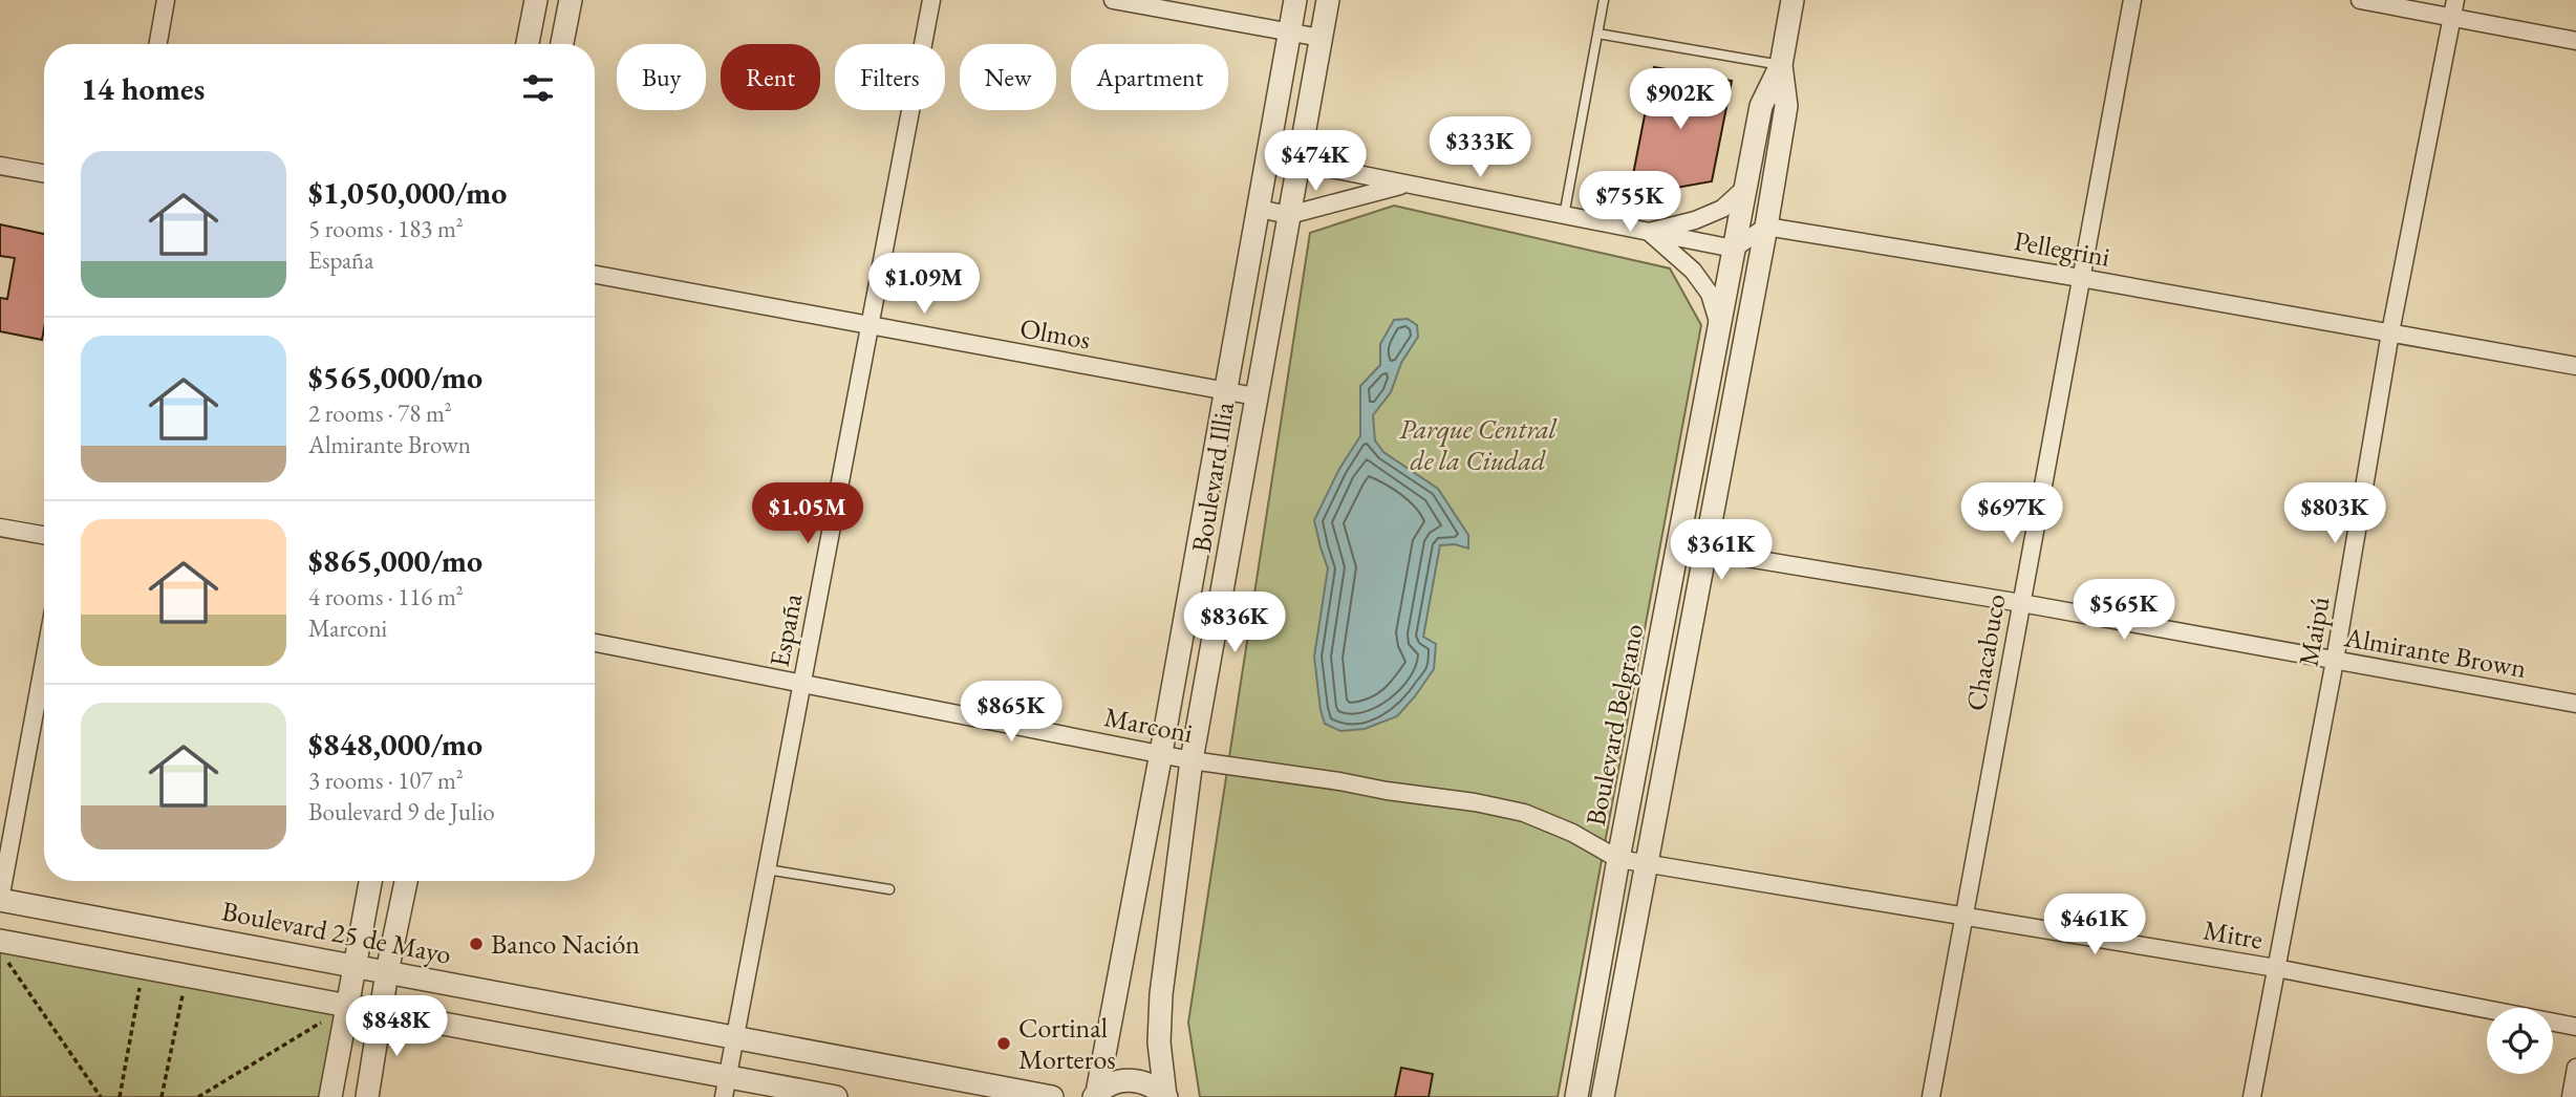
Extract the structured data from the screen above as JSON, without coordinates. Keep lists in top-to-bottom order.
{
  "streets": {
    "street": [
      "Pellegrini",
      "Olmos",
      "Boulevard Illia",
      "España",
      "Maipú",
      "Chacabuco",
      "Almirante Brown",
      "Marconi",
      "Boulevard Belgrano",
      "Boulevard 25 de Mayo",
      "Mitre"
    ]
  },
  "crossings": [
    ["Pellegrini", "Maipú"],
    ["Pellegrini", "Chacabuco"],
    ["Pellegrini", "Boulevard Belgrano"],
    ["Olmos", "Boulevard Illia"],
    ["Olmos", "España"],
    ["Boulevard Illia", "Marconi"],
    ["España", "Marconi"],
    ["España", "Boulevard 25 de Mayo"],
    ["Maipú", "Almirante Brown"],
    ["Maipú", "Mitre"],
    ["Chacabuco", "Almirante Brown"],
    ["Chacabuco", "Mitre"],
    ["Almirante Brown", "Boulevard Belgrano"],
    ["Marconi", "Boulevard Belgrano"],
    ["Marconi", "Mitre"],
    ["Boulevard Belgrano", "Mitre"]
  ],
  "parks": ["Parque Central de la Ciudad"],
  "places": ["Banco Nación", "Cortinal Morteros"],
  "page": {
    "chip": [
      "Buy",
      "Rent",
      "Filters",
      "New",
      "Apartment"
    ],
    "heading": "14 homes",
    "price": [
      "$902K",
      "$333K",
      "$474K",
      "$755K",
      "$1.09M",
      "$1.05M",
      "$697K",
      "$803K",
      "$361K",
      "$565K",
      "$836K",
      "$865K",
      "$461K",
      "$848K"
    ],
    "list": [
      {
        "name": "$1,050,000/mo",
        "note": "5 rooms · 183 m² · España"
      },
      {
        "name": "$565,000/mo",
        "note": "2 rooms · 78 m² · Almirante Brown"
      },
      {
        "name": "$865,000/mo",
        "note": "4 rooms · 116 m² · Marconi"
      },
      {
        "name": "$848,000/mo",
        "note": "3 rooms · 107 m² · Boulevard 9 de Julio"
      }
    ]
  }
}
